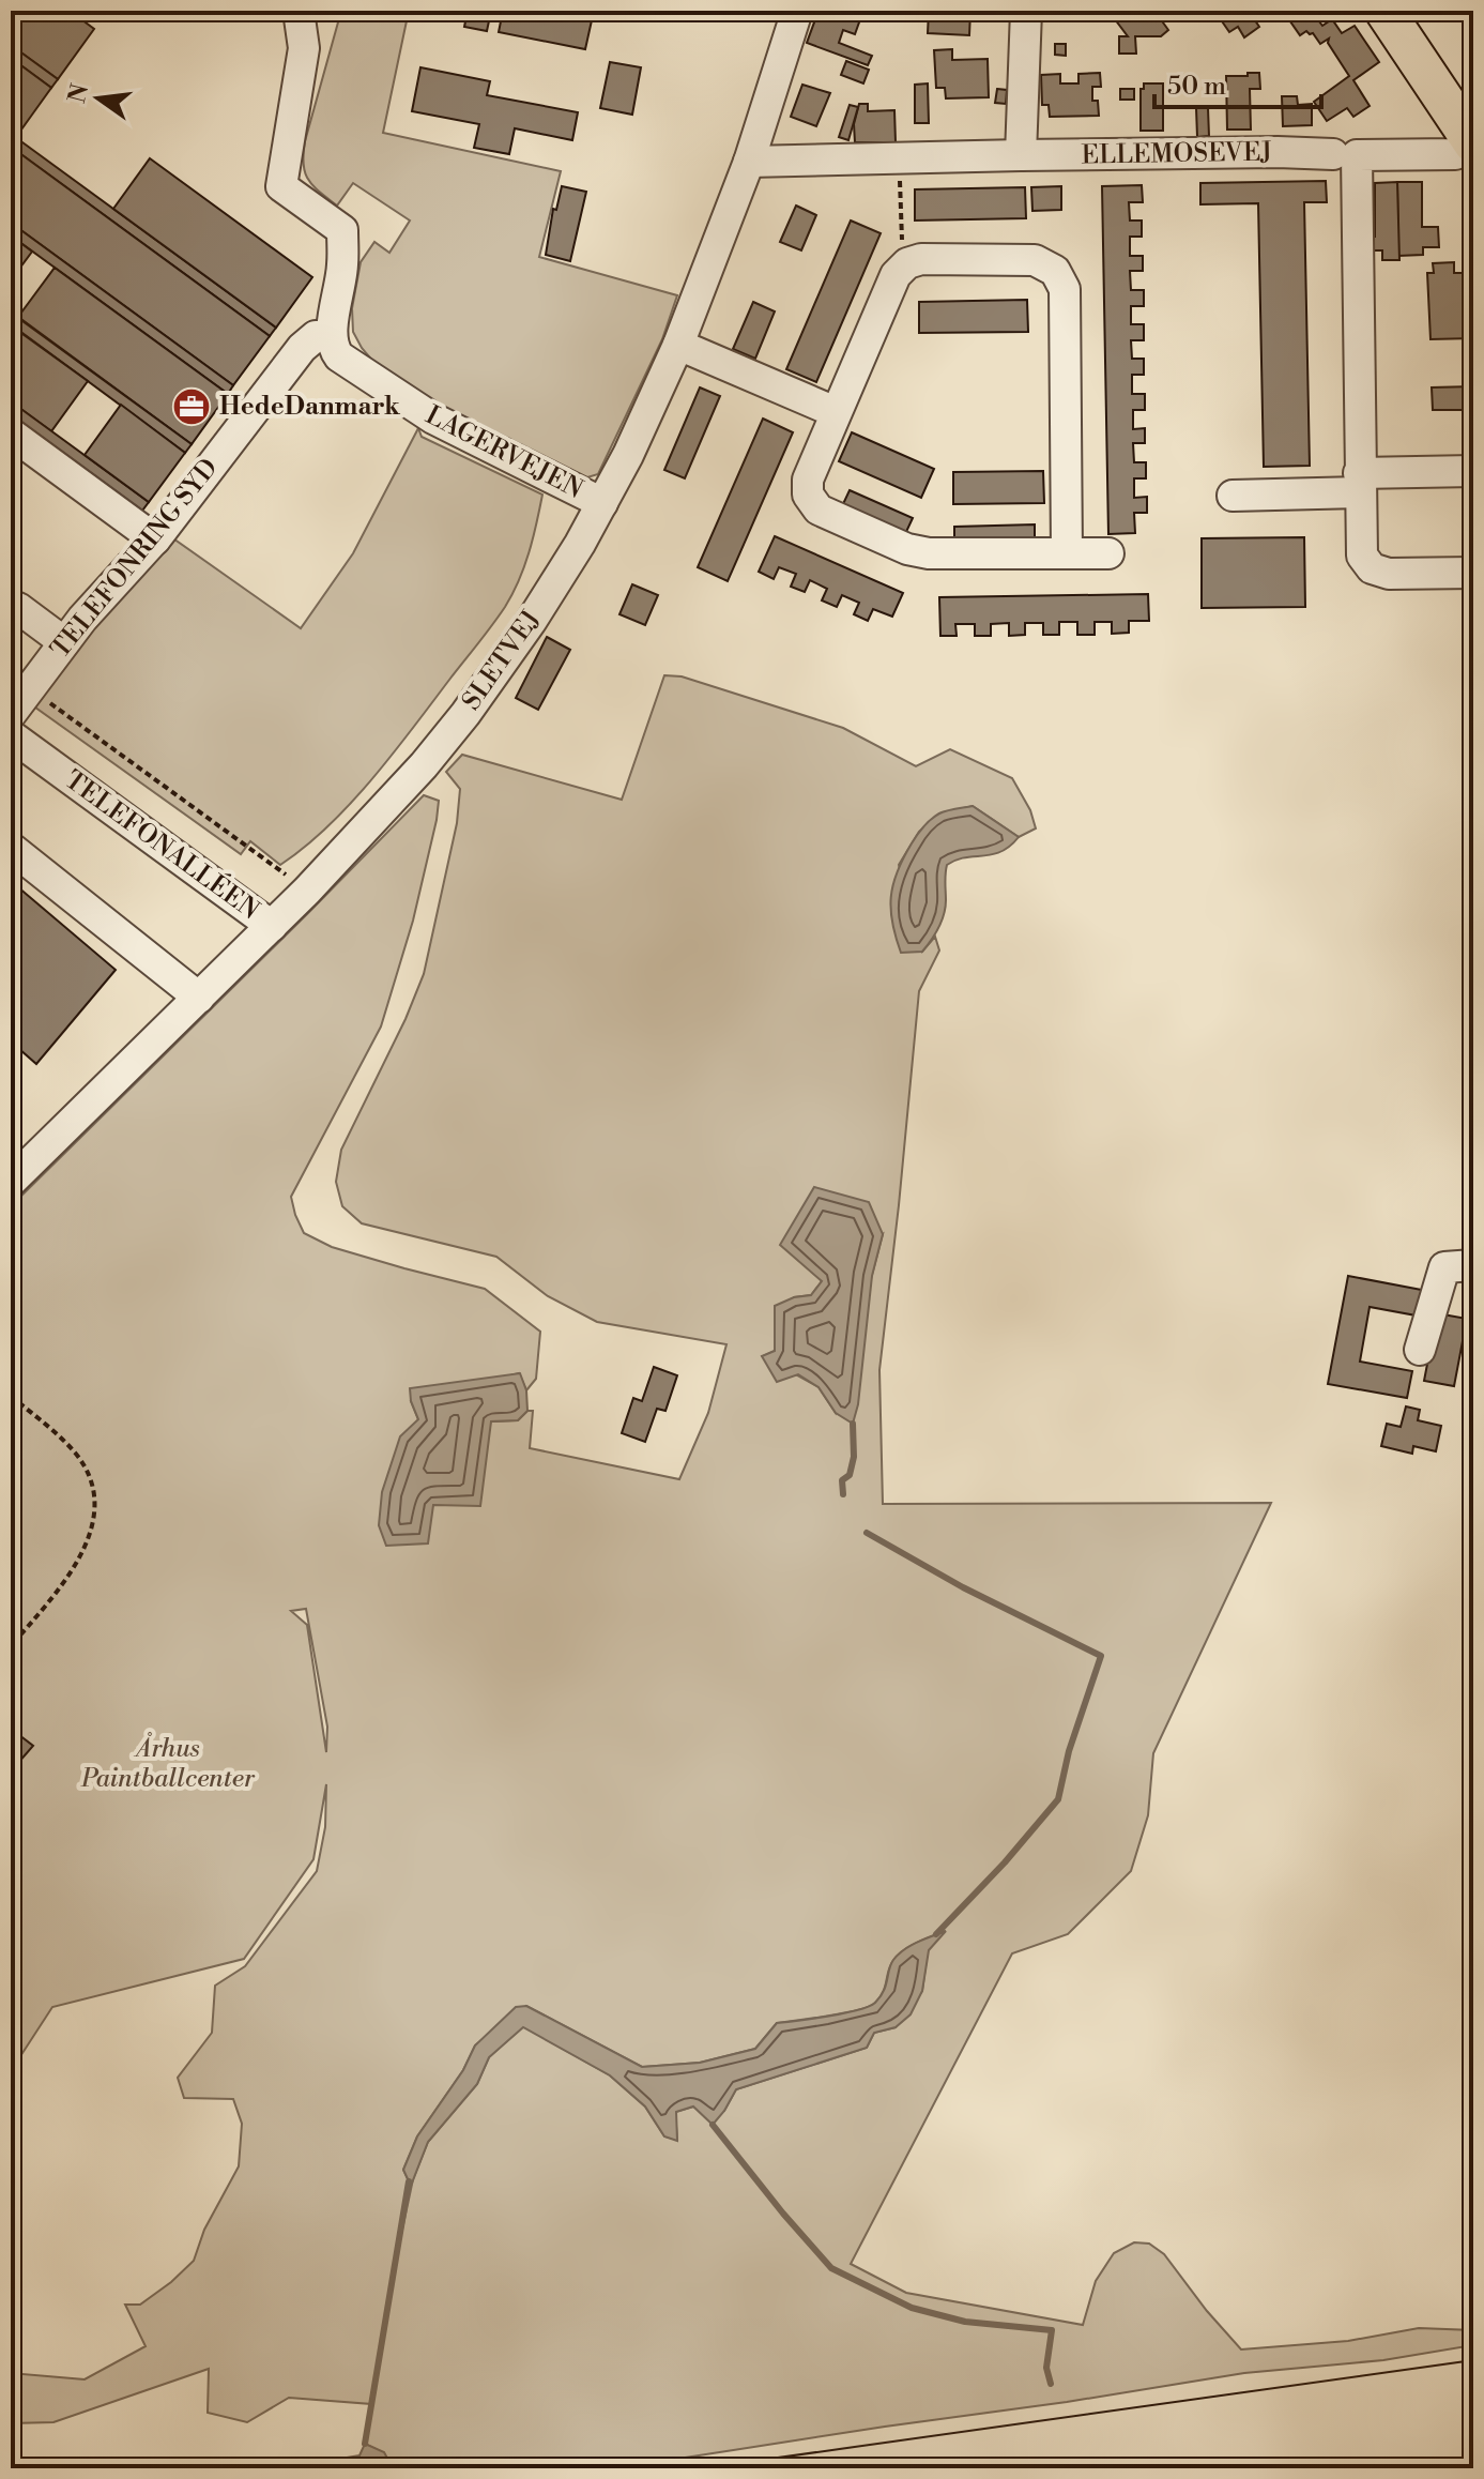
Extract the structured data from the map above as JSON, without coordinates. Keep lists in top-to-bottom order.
{
  "streets": {
    "street": [
      "ELLEMOSEVEJ",
      "LAGERVEJEN",
      "TELEFONRING SYD",
      "SLETVEJ",
      "TELEFONALLÉEN"
    ]
  },
  "crossings": [
    ["ELLEMOSEVEJ", "SLETVEJ"],
    ["LAGERVEJEN", "TELEFONRING SYD"],
    ["LAGERVEJEN", "SLETVEJ"],
    ["SLETVEJ", "TELEFONALLÉEN"]
  ],
  "parks": ["Århus Paintballcenter"],
  "places": {
    "office": ["HedeDanmark"]
  },
  "scale_bar": "50 m",
  "north": "left"
}
